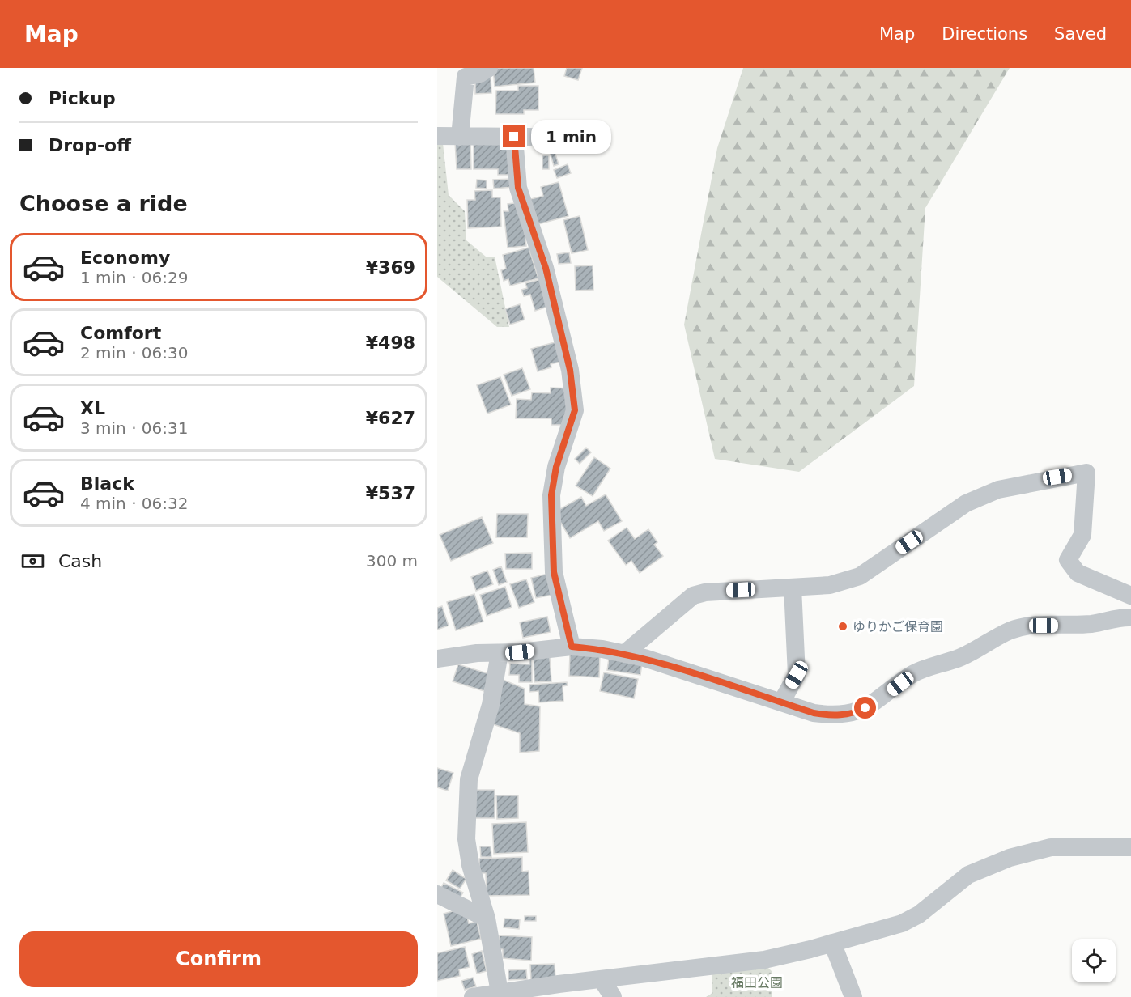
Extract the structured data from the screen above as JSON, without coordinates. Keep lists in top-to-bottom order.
{
  "parks": ["福田公園"],
  "places": ["ゆりかご保育園"],
  "page": {
    "header": "Map",
    "nav": ["Map", "Directions", "Saved"],
    "banner": ["Pickup", "Drop-off"],
    "bubble": "1 min",
    "heading": "Choose a ride",
    "list": [
      {
        "name": "Economy",
        "note": "1 min · 06:29",
        "value": "¥369"
      },
      {
        "name": "Comfort",
        "note": "2 min · 06:30",
        "value": "¥498"
      },
      {
        "name": "XL",
        "note": "3 min · 06:31",
        "value": "¥627"
      },
      {
        "name": "Black",
        "note": "4 min · 06:32",
        "value": "¥537"
      }
    ],
    "pay": ["Cash", "300 m"],
    "buttons": "Confirm"
  }
}
